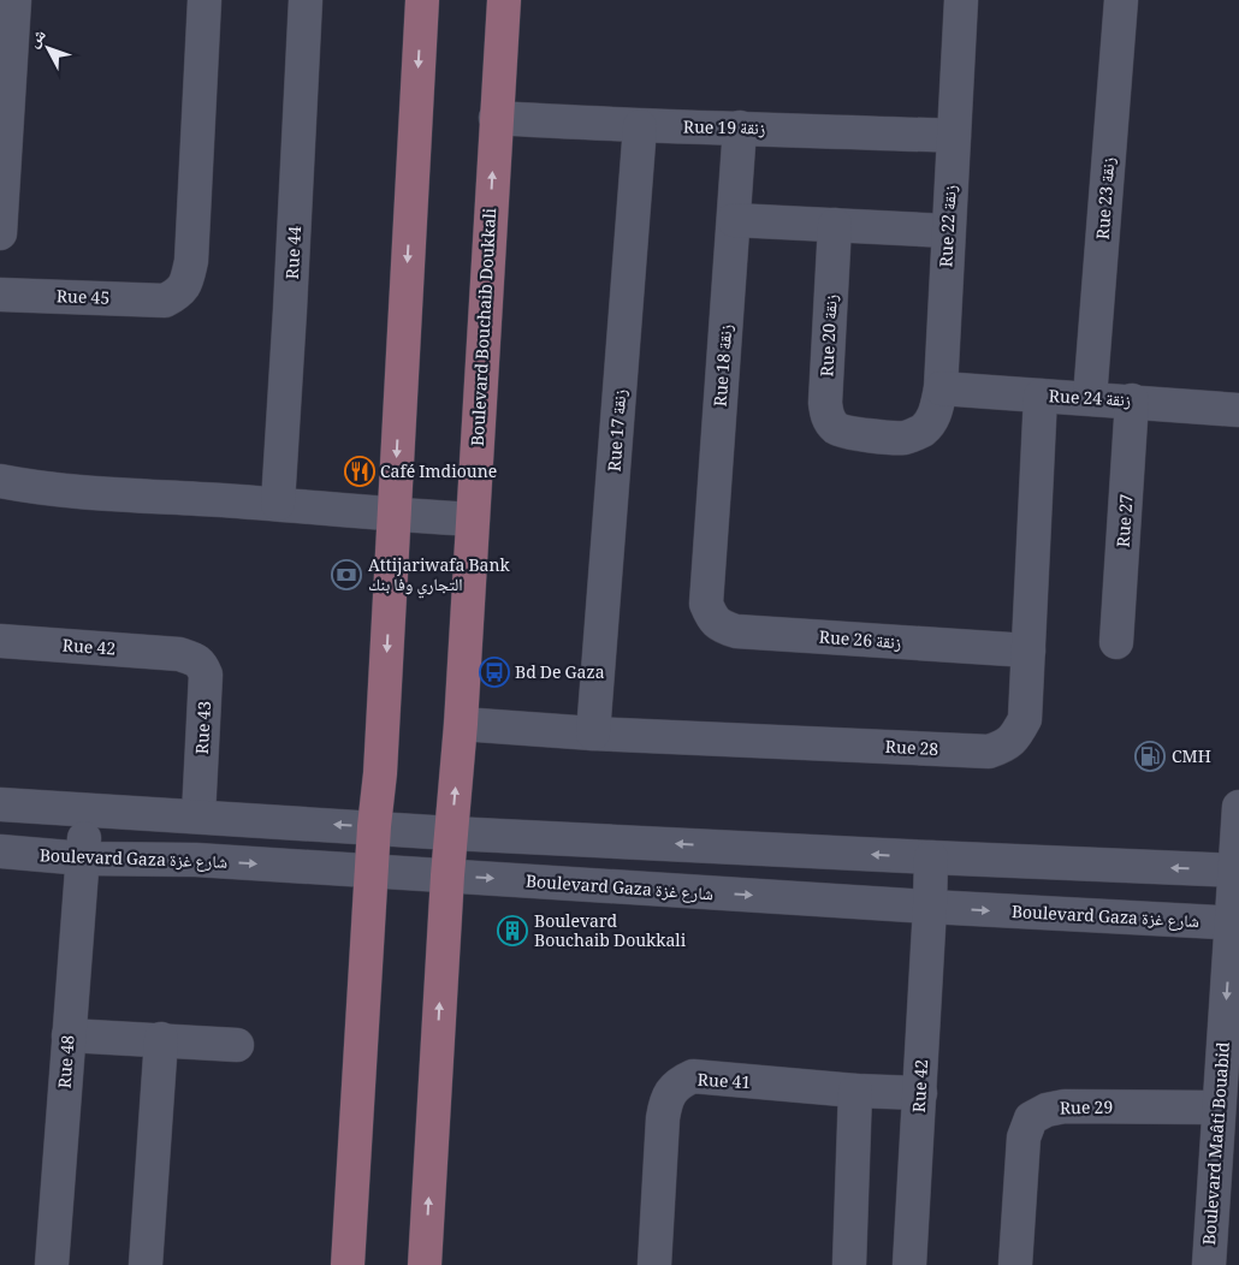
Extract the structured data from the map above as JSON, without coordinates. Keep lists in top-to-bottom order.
{
  "streets": {
    "main road": ["Boulevard Bouchaib Doukkali"],
    "street": [
      "Rue 19 زنقة",
      "Rue 23 زنقة",
      "Rue 22 زنقة",
      "Rue 44",
      "Rue 45",
      "Rue 20 زنقة",
      "Rue 18 زنقة",
      "Rue 24 زنقة",
      "Rue 17 زنقة",
      "Rue 27",
      "Rue 26 زنقة",
      "Rue 42",
      "Rue 43",
      "Rue 28",
      "Boulevard Gaza شارع غزة",
      "Rue 48",
      "Rue 41",
      "Rue 29",
      "Boulevard Maâti Bouabid"
    ]
  },
  "crossings": [
    ["Rue 19 زنقة", "Rue 22 زنقة"],
    ["Rue 19 زنقة", "Boulevard Bouchaib Doukkali"],
    ["Rue 19 زنقة", "Rue 18 زنقة"],
    ["Rue 19 زنقة", "Rue 17 زنقة"],
    ["Rue 23 زنقة", "Rue 24 زنقة"],
    ["Rue 22 زنقة", "Rue 20 زنقة"],
    ["Rue 22 زنقة", "Rue 24 زنقة"],
    ["Boulevard Bouchaib Doukkali", "Rue 28"],
    ["Boulevard Bouchaib Doukkali", "Boulevard Gaza شارع غزة"],
    ["Rue 18 زنقة", "Rue 26 زنقة"],
    ["Rue 24 زنقة", "Rue 27"],
    ["Rue 24 زنقة", "Rue 28"],
    ["Rue 17 زنقة", "Rue 28"],
    ["Rue 26 زنقة", "Rue 28"],
    ["Rue 42", "Rue 43"],
    ["Rue 42", "Boulevard Gaza شارع غزة"],
    ["Rue 42", "Rue 41"],
    ["Boulevard Gaza شارع غزة", "Rue 48"],
    ["Boulevard Gaza شارع غزة", "Boulevard Maâti Bouabid"],
    ["Rue 29", "Boulevard Maâti Bouabid"]
  ],
  "one_way": ["Boulevard Maâti Bouabid"],
  "places": {
    "restaurant": ["Café Imdioune"],
    "bank": ["Attijariwafa Bank التجاري وفا بنك"],
    "bus stop": ["Bd De Gaza"],
    "fuel station": ["CMH"],
    "building": ["Boulevard Bouchaib Doukkali"]
  },
  "north": "top left"
}
